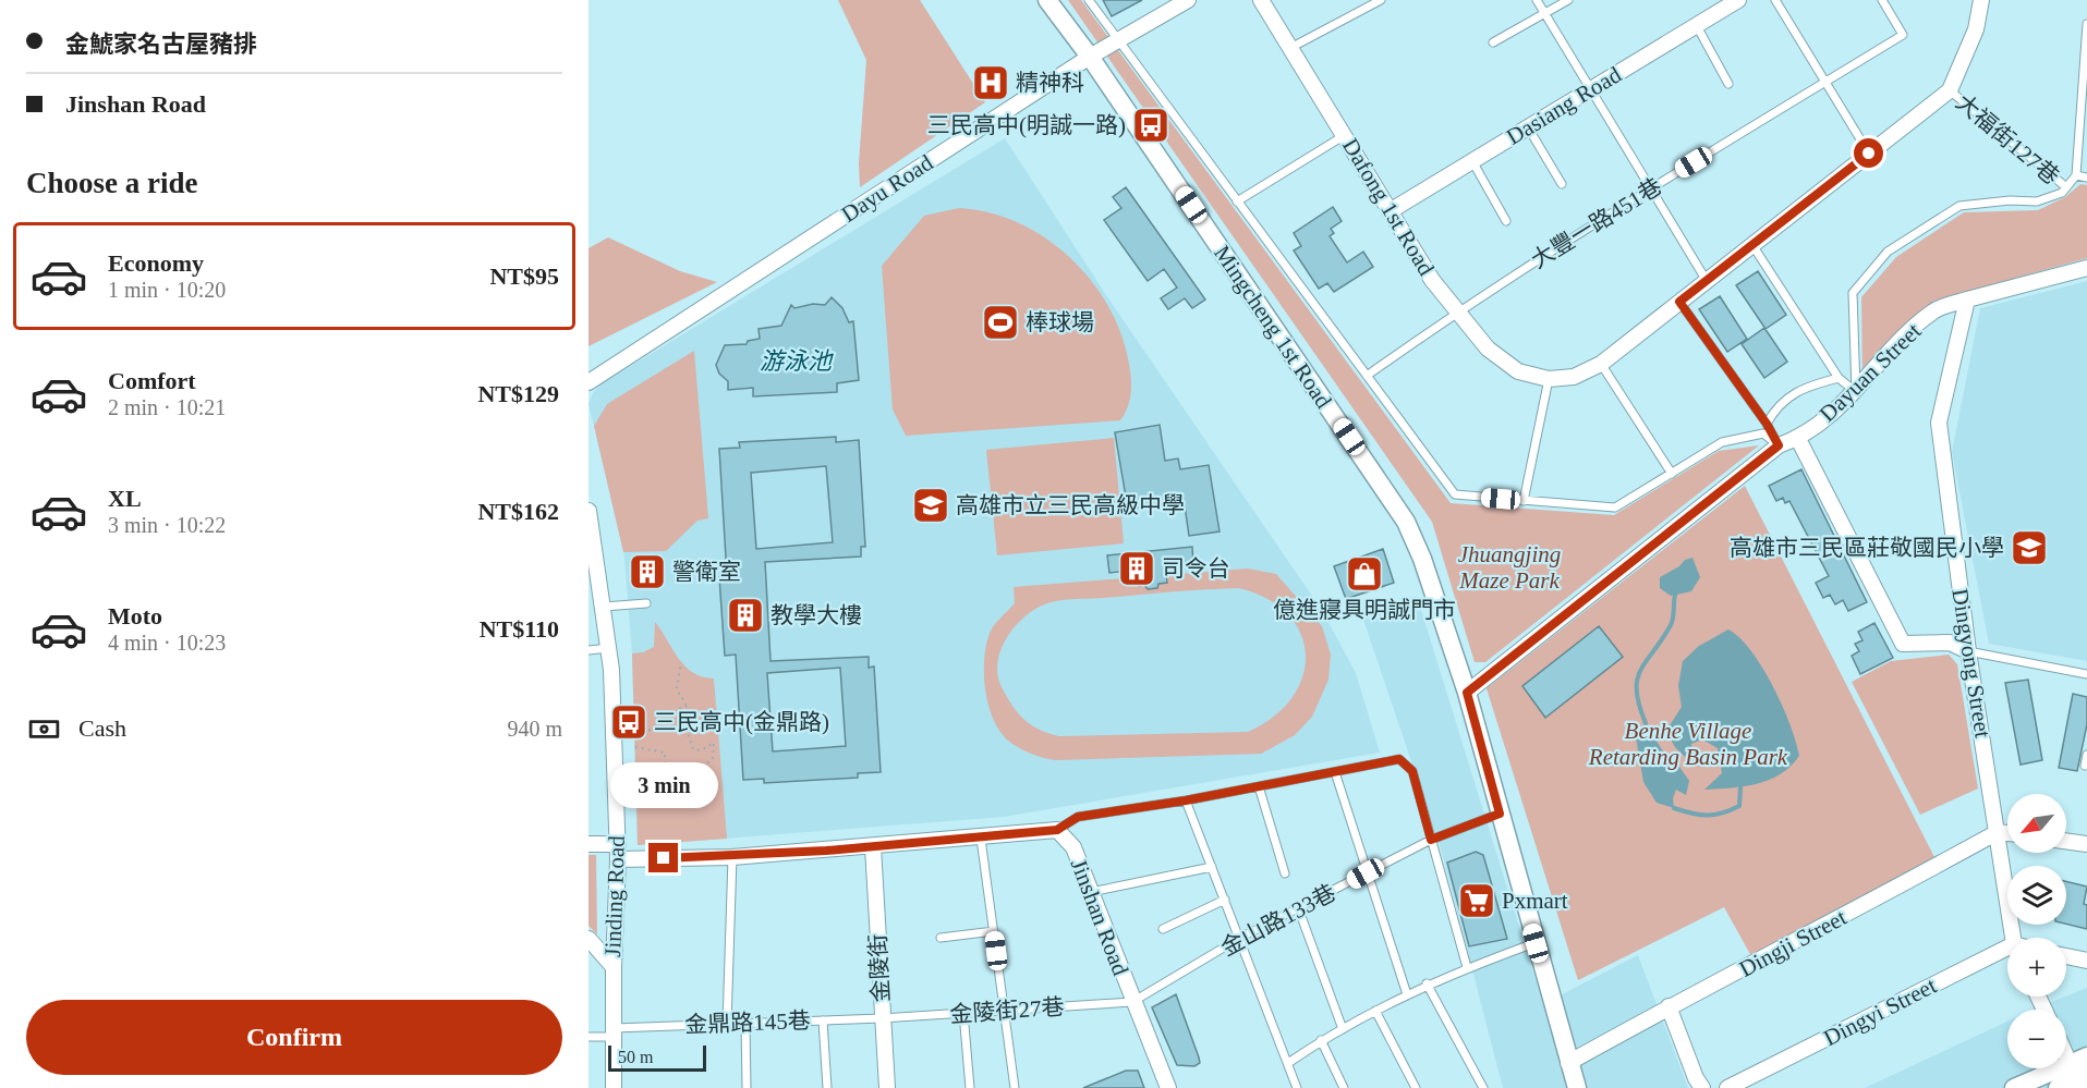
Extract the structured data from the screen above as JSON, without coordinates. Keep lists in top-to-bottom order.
{
  "streets": {
    "street": [
      "Dasiang Road",
      "Dayu Road",
      "Dafong 1st Road",
      "Mingcheng 1st Road",
      "Dayuan Street",
      "Dingyong Street",
      "Jinding Road",
      "Jinshan Road",
      "Dingji Street",
      "金陵街",
      "Dingyi Street"
    ],
    "lane": [
      "大福街127巷",
      "大豐一路451巷",
      "金山路133巷",
      "金陵街27巷",
      "金鼎路145巷"
    ]
  },
  "crossings": [
    ["Dasiang Road", "Dafong 1st Road"],
    ["Dayu Road", "Mingcheng 1st Road"],
    ["Dafong 1st Road", "大豐一路451巷"],
    ["大豐一路451巷", "Mingcheng 1st Road"],
    ["Mingcheng 1st Road", "Dayuan Street"],
    ["Mingcheng 1st Road", "金山路133巷"],
    ["Mingcheng 1st Road", "Dingji Street"],
    ["Dayuan Street", "Dingyong Street"],
    ["Dingyong Street", "Dingji Street"],
    ["Jinding Road", "金鼎路145巷"],
    ["Jinshan Road", "金山路133巷"],
    ["Jinshan Road", "金陵街27巷"],
    ["金山路133巷", "金陵街27巷"],
    ["金陵街", "金陵街27巷"],
    ["金陵街", "金鼎路145巷"],
    ["金陵街27巷", "金鼎路145巷"]
  ],
  "water": ["游泳池"],
  "parks": ["Jhuangjing Maze Park", "Benhe Village Retarding Basin Park"],
  "places": {
    "hospital": ["精神科"],
    "bus stop": ["三民高中(明誠一路)", "三民高中(金鼎路)"],
    "sports": ["棒球場"],
    "school or university": ["高雄市立三民高級中學", "高雄市三民區莊敬國民小學"],
    "building": ["司令台", "警衛室", "教學大樓"],
    "shop": ["億進寢具明誠門市"],
    "supermarket": ["Pxmart"]
  },
  "scale_bar": "50 m",
  "north": "bottom left",
  "page": {
    "banner": ["金鯱家名古屋豬排", "Jinshan Road"],
    "heading": "Choose a ride",
    "list": [
      {
        "name": "Economy",
        "note": "1 min · 10:20",
        "value": "NT$95"
      },
      {
        "name": "Comfort",
        "note": "2 min · 10:21",
        "value": "NT$129"
      },
      {
        "name": "XL",
        "note": "3 min · 10:22",
        "value": "NT$162"
      },
      {
        "name": "Moto",
        "note": "4 min · 10:23",
        "value": "NT$110"
      }
    ],
    "pay": ["Cash", "940 m"],
    "bubble": "3 min",
    "map_buttons": ["+", "−"],
    "buttons": "Confirm",
    "scale": "50 m"
  }
}
